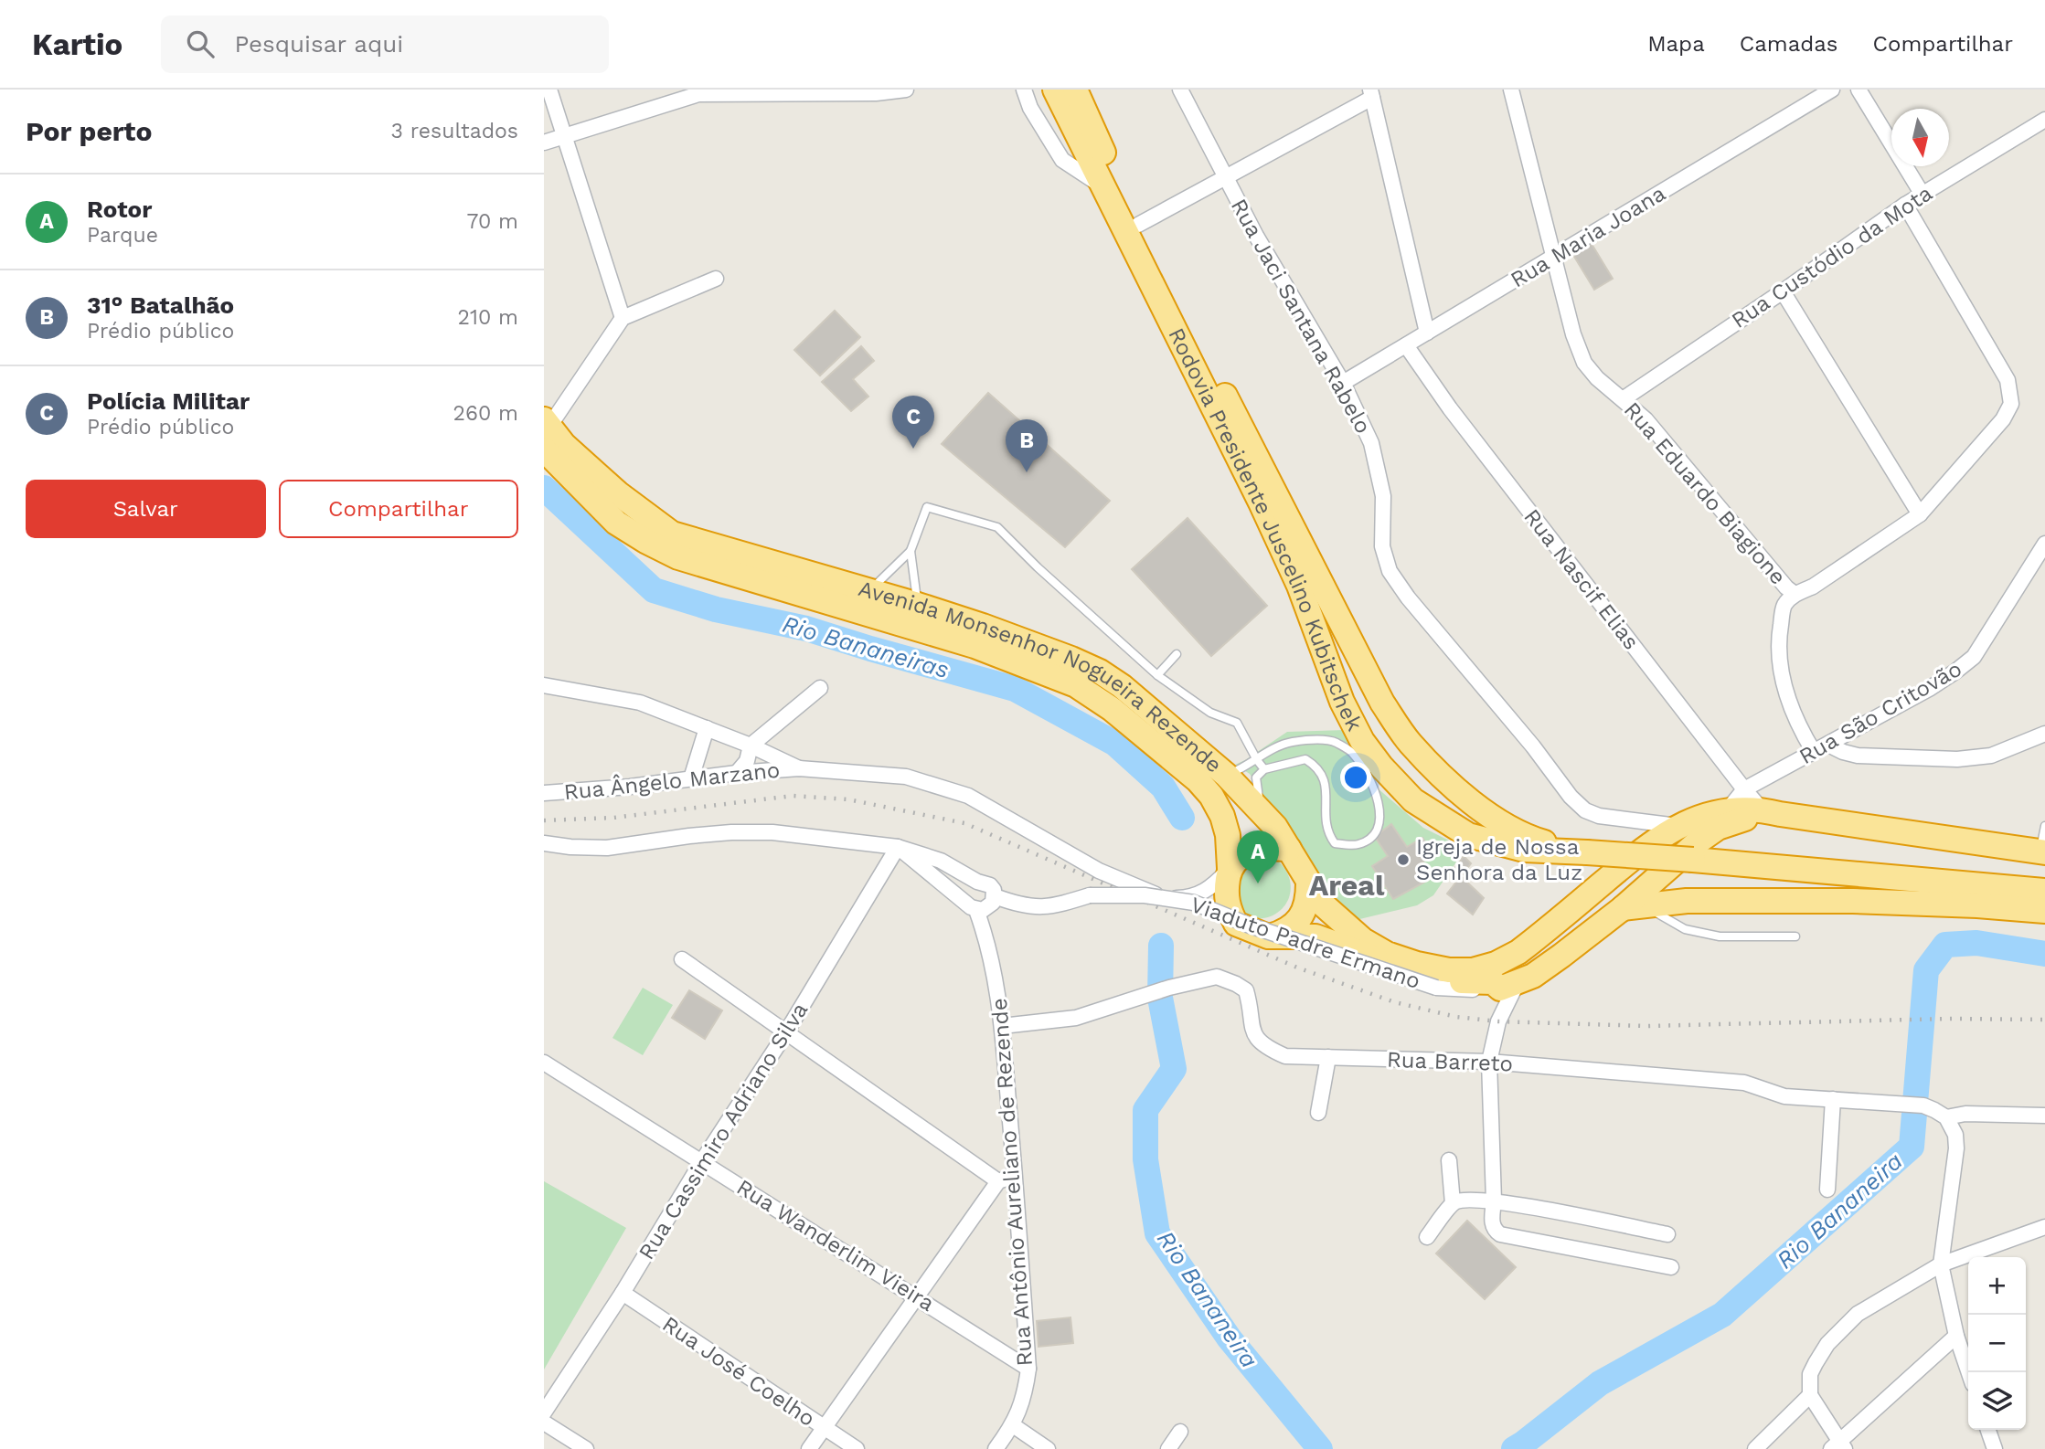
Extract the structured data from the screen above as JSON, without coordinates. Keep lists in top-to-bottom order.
{
  "streets": {
    "highway": ["Rodovia Presidente Juscelino Kubitschek", "Avenida Monsenhor Nogueira Rezende"],
    "street": [
      "Rua Maria Joana",
      "Rua Custódio da Mota",
      "Rua Jaci Santana Rabelo",
      "Rua Eduardo Biagione",
      "Rua Nascif Elias",
      "Rua São Critovão",
      "Rua Ângelo Marzano",
      "Viaduto Padre Ermano",
      "Rua Barreto",
      "Rua Cassimiro Adriano Silva",
      "Rua Antônio Aureliano de Rezende",
      "Rua Wanderlim Vieira",
      "Rua José Coelho"
    ]
  },
  "crossings": [
    ["Rua Maria Joana", "Rua Jaci Santana Rabelo"],
    ["Rua Maria Joana", "Rua Eduardo Biagione"],
    ["Rua Maria Joana", "Rua Nascif Elias"],
    ["Rua Custódio da Mota", "Rua Eduardo Biagione"],
    ["Rua Eduardo Biagione", "Rua São Critovão"],
    ["Rua Nascif Elias", "Rua São Critovão"],
    ["Avenida Monsenhor Nogueira Rezende", "Viaduto Padre Ermano"],
    ["Viaduto Padre Ermano", "Rua Antônio Aureliano de Rezende"],
    ["Rua Barreto", "Rua Antônio Aureliano de Rezende"],
    ["Rua Cassimiro Adriano Silva", "Rua Wanderlim Vieira"],
    ["Rua Cassimiro Adriano Silva", "Rua José Coelho"],
    ["Rua Antônio Aureliano de Rezende", "Rua Wanderlim Vieira"]
  ],
  "districts": ["Areal"],
  "water": ["Rio Bananeiras", "Rio Bananeira"],
  "places": ["Igreja de Nossa Senhora da Luz"],
  "north": "bottom",
  "page": {
    "header": "Kartio",
    "search": "Pesquisar aqui",
    "nav": ["Mapa", "Camadas", "Compartilhar"],
    "heading": ["Por perto", "3 resultados"],
    "list": [
      {
        "mark": "A",
        "name": "Rotor",
        "note": "Parque",
        "value": "70 m"
      },
      {
        "mark": "B",
        "name": "31° Batalhão",
        "note": "Prédio público",
        "value": "210 m"
      },
      {
        "mark": "C",
        "name": "Polícia Militar",
        "note": "Prédio público",
        "value": "260 m"
      }
    ],
    "pins": ["C", "B", "A"],
    "buttons": ["Salvar", "Compartilhar"],
    "map_buttons": ["+", "−"]
  }
}
